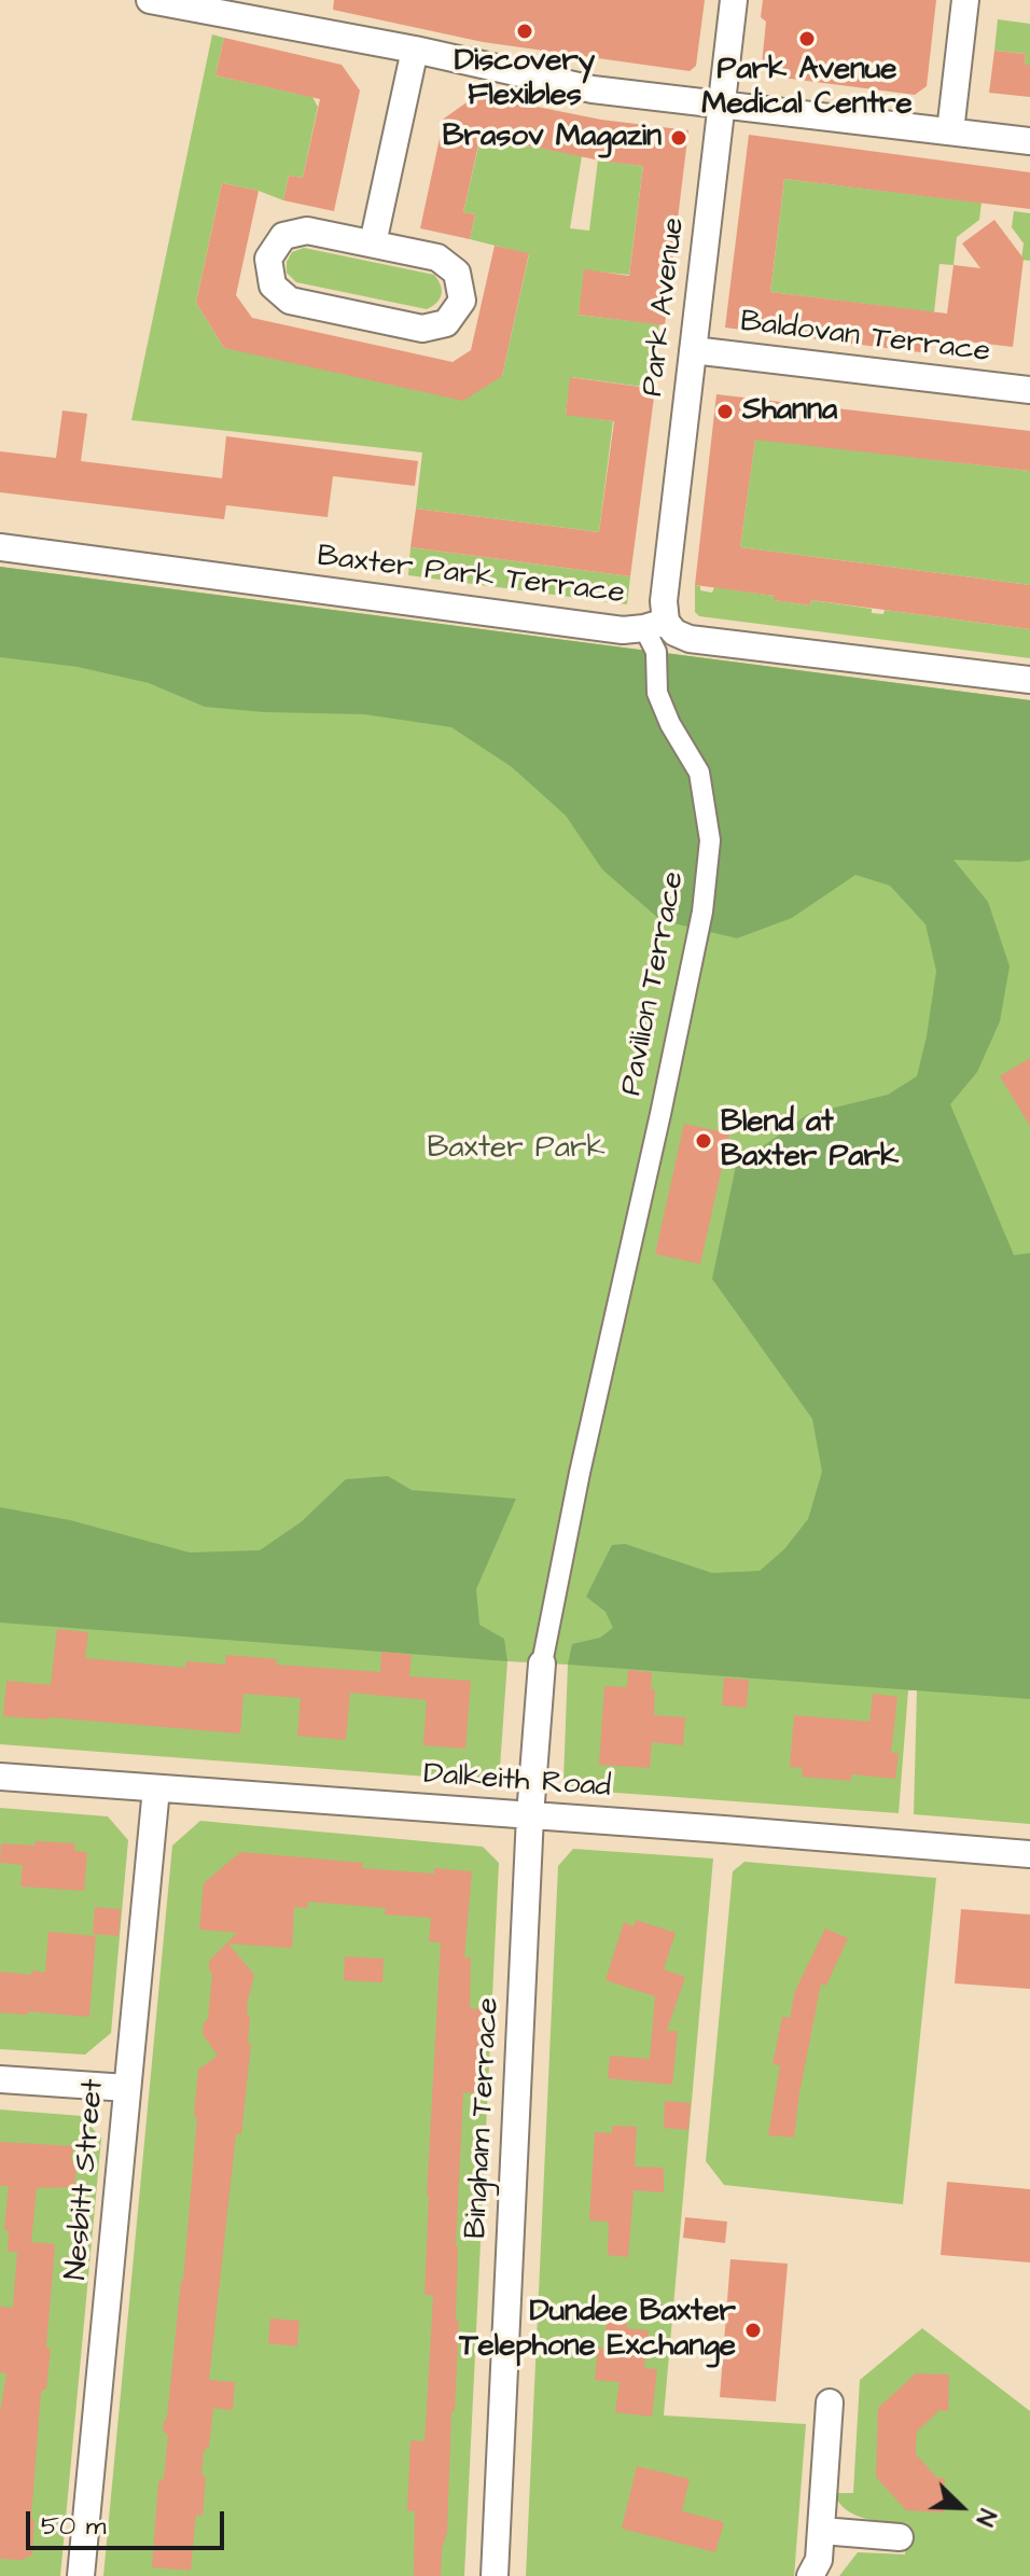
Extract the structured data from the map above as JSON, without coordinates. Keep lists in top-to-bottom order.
{
  "streets": {
    "street": [
      "Park Avenue",
      "Baldovan Terrace",
      "Baxter Park Terrace",
      "Pavilion Terrace",
      "Dalkeith Road",
      "Bingham Terrace",
      "Nesbitt Street"
    ]
  },
  "crossings": [
    ["Park Avenue", "Baldovan Terrace"],
    ["Park Avenue", "Baxter Park Terrace"],
    ["Park Avenue", "Pavilion Terrace"],
    ["Baxter Park Terrace", "Pavilion Terrace"],
    ["Pavilion Terrace", "Bingham Terrace"],
    ["Dalkeith Road", "Bingham Terrace"],
    ["Dalkeith Road", "Nesbitt Street"]
  ],
  "parks": ["Baxter Park"],
  "places": [
    "Discovery Flexibles",
    "Park Avenue Medical Centre",
    "Brasov Magazin",
    "Shanna",
    "Blend at Baxter Park",
    "Dundee Baxter Telephone Exchange"
  ],
  "scale_bar": "50 m",
  "north": "bottom right"
}
